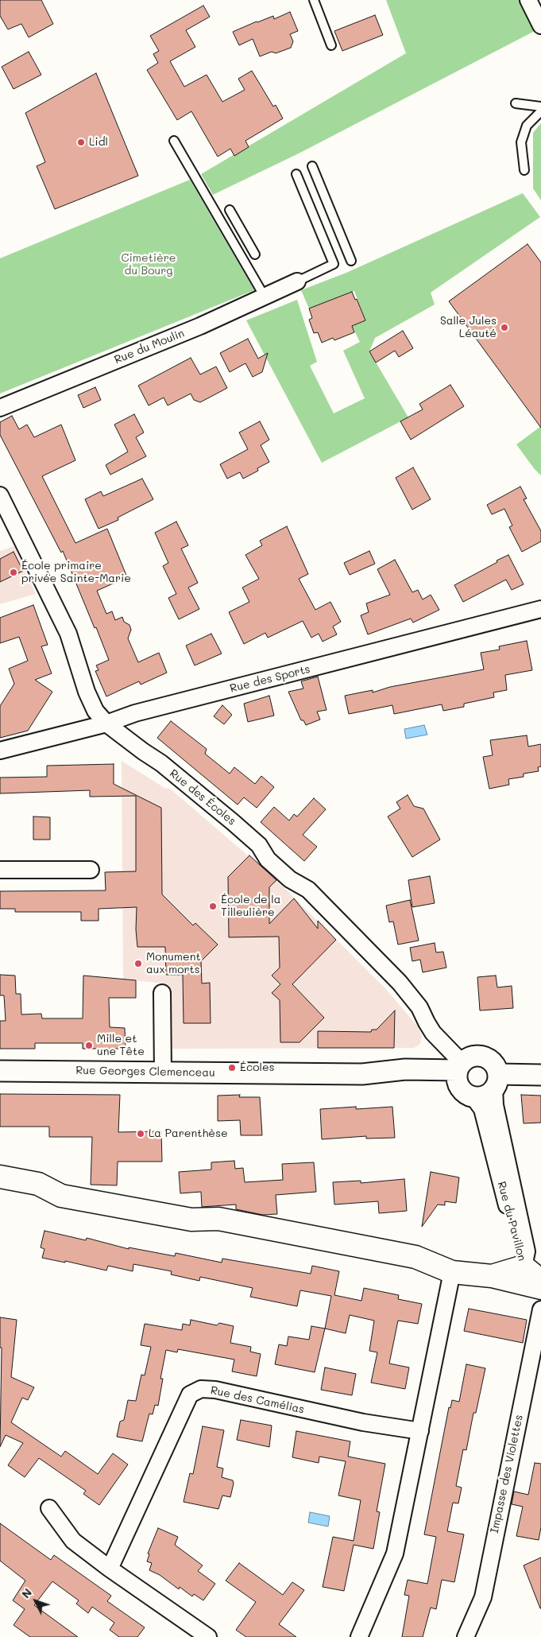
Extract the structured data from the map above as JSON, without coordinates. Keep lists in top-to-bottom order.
{
  "streets": {
    "street": [
      "Rue du Moulin",
      "Rue des Sports",
      "Rue des Écoles",
      "Rue Georges Clemenceau",
      "Rue du Pavillon",
      "Rue des Camélias",
      "Impasse des Violettes"
    ]
  },
  "crossings": [
    ["Rue des Sports", "Rue des Écoles"],
    ["Rue des Écoles", "Rue Georges Clemenceau"],
    ["Rue des Écoles", "Rue du Pavillon"],
    ["Rue Georges Clemenceau", "Rue du Pavillon"]
  ],
  "parks": ["Cimetière du Bourg"],
  "places": [
    "Lidl",
    "Salle Jules Léauté",
    "École primaire privée Sainte-Marie",
    "École de la Tilleulière",
    "Monument aux morts",
    "Mille et une Tête",
    "Écoles",
    "La Parenthèse"
  ],
  "north": "top left"
}
